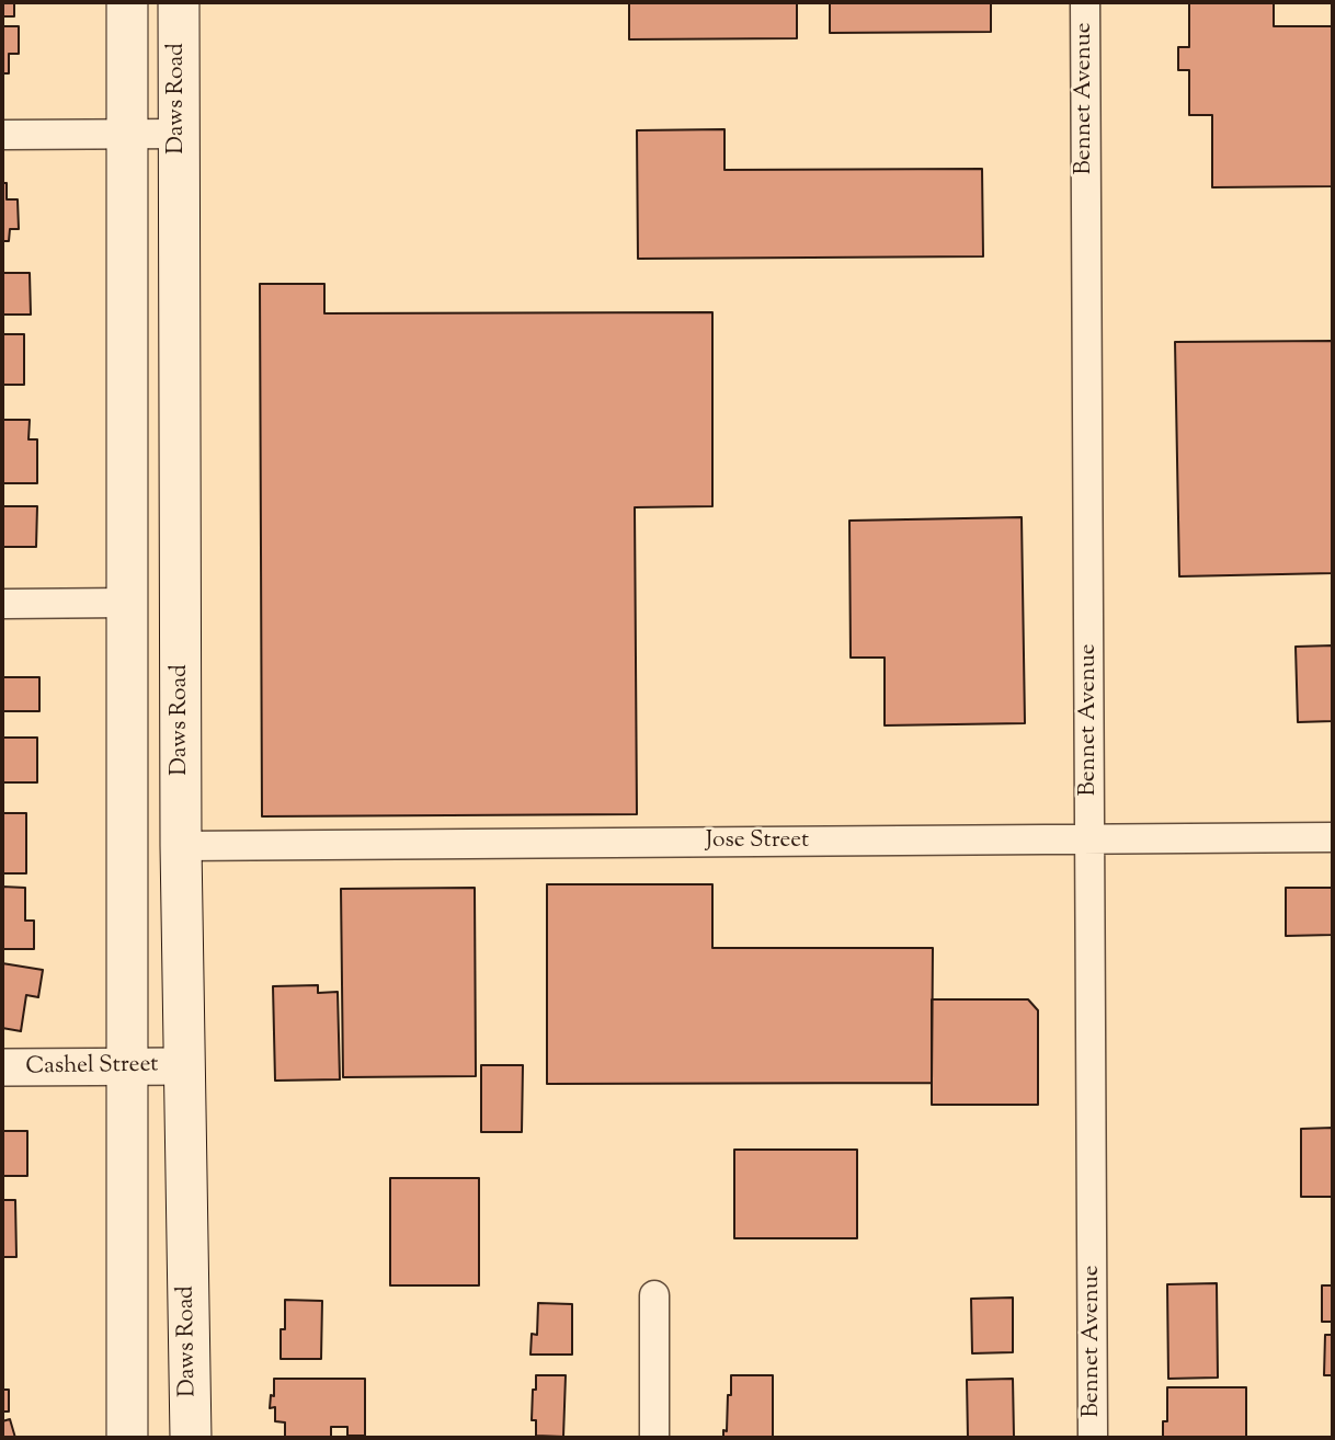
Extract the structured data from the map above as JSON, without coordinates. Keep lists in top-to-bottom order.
{
  "streets": {
    "main road": ["Daws Road"],
    "street": ["Bennet Avenue", "Jose Street", "Cashel Street"]
  },
  "crossings": [
    ["Daws Road", "Jose Street"],
    ["Daws Road", "Cashel Street"],
    ["Bennet Avenue", "Jose Street"]
  ]
}
